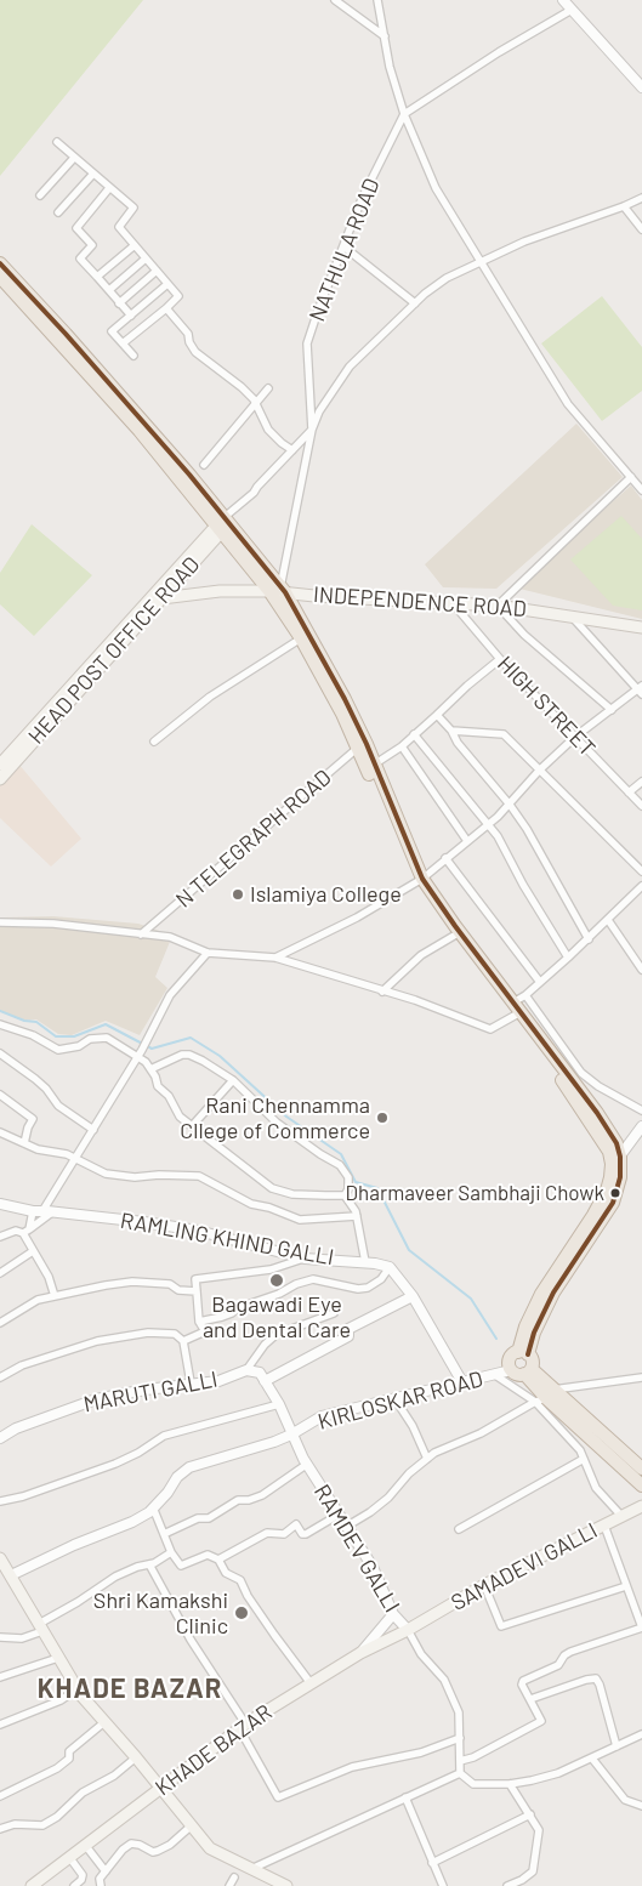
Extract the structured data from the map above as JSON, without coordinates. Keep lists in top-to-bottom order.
{
  "streets": {
    "main road": [
      "INDEPENDENCE ROAD",
      "HEAD POST OFFICE ROAD",
      "SAMADEVI GALLI",
      "KHADE BAZAR"
    ],
    "street": [
      "NATHULA ROAD",
      "HIGH STREET",
      "N TELEGRAPH ROAD",
      "RAMLING KHIND GALLI",
      "MARUTI GALLI",
      "KIRLOSKAR ROAD",
      "RAMDEV GALLI"
    ]
  },
  "crossings": [
    ["NATHULA ROAD", "INDEPENDENCE ROAD"],
    ["INDEPENDENCE ROAD", "HEAD POST OFFICE ROAD"],
    ["INDEPENDENCE ROAD", "HIGH STREET"],
    ["MARUTI GALLI", "RAMDEV GALLI"],
    ["KIRLOSKAR ROAD", "RAMDEV GALLI"],
    ["RAMDEV GALLI", "SAMADEVI GALLI"],
    ["RAMDEV GALLI", "KHADE BAZAR"],
    ["SAMADEVI GALLI", "KHADE BAZAR"]
  ],
  "districts": ["KHADE BAZAR"],
  "places": [
    "Islamiya College",
    "Rani Chennamma Cllege of Commerce",
    "Dharmaveer Sambhaji Chowk",
    "Bagawadi Eye and Dental Care",
    "Shri Kamakshi Clinic"
  ]
}
